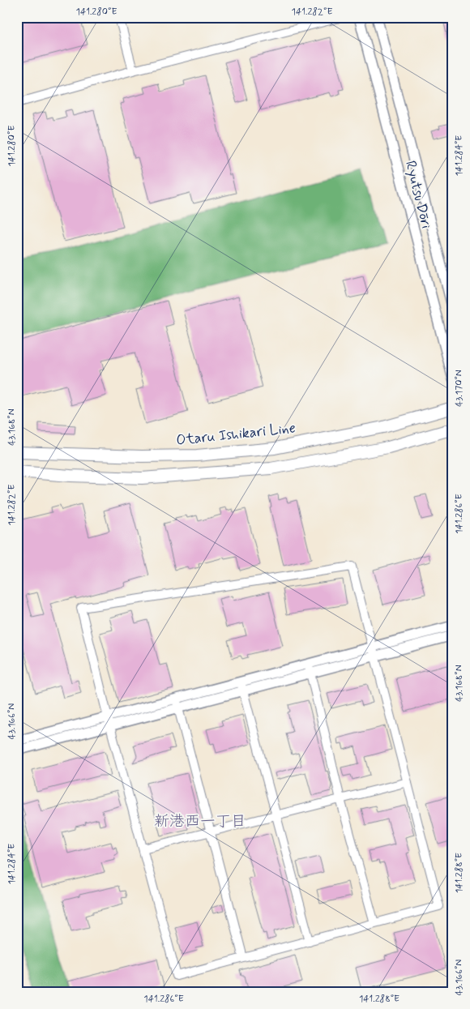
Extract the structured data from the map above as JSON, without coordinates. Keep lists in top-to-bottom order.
{
  "streets": {
    "main road": ["Otaru Ishikari Line"],
    "street": ["Ryutsu Dōri"]
  },
  "districts": ["新港西一丁目"],
  "coordinates": [
    "141.280°E",
    "141.282°E",
    "141.284°E",
    "43.170°N",
    "43.168°N",
    "141.286°E",
    "43.166°N",
    "141.288°E"
  ]
}
